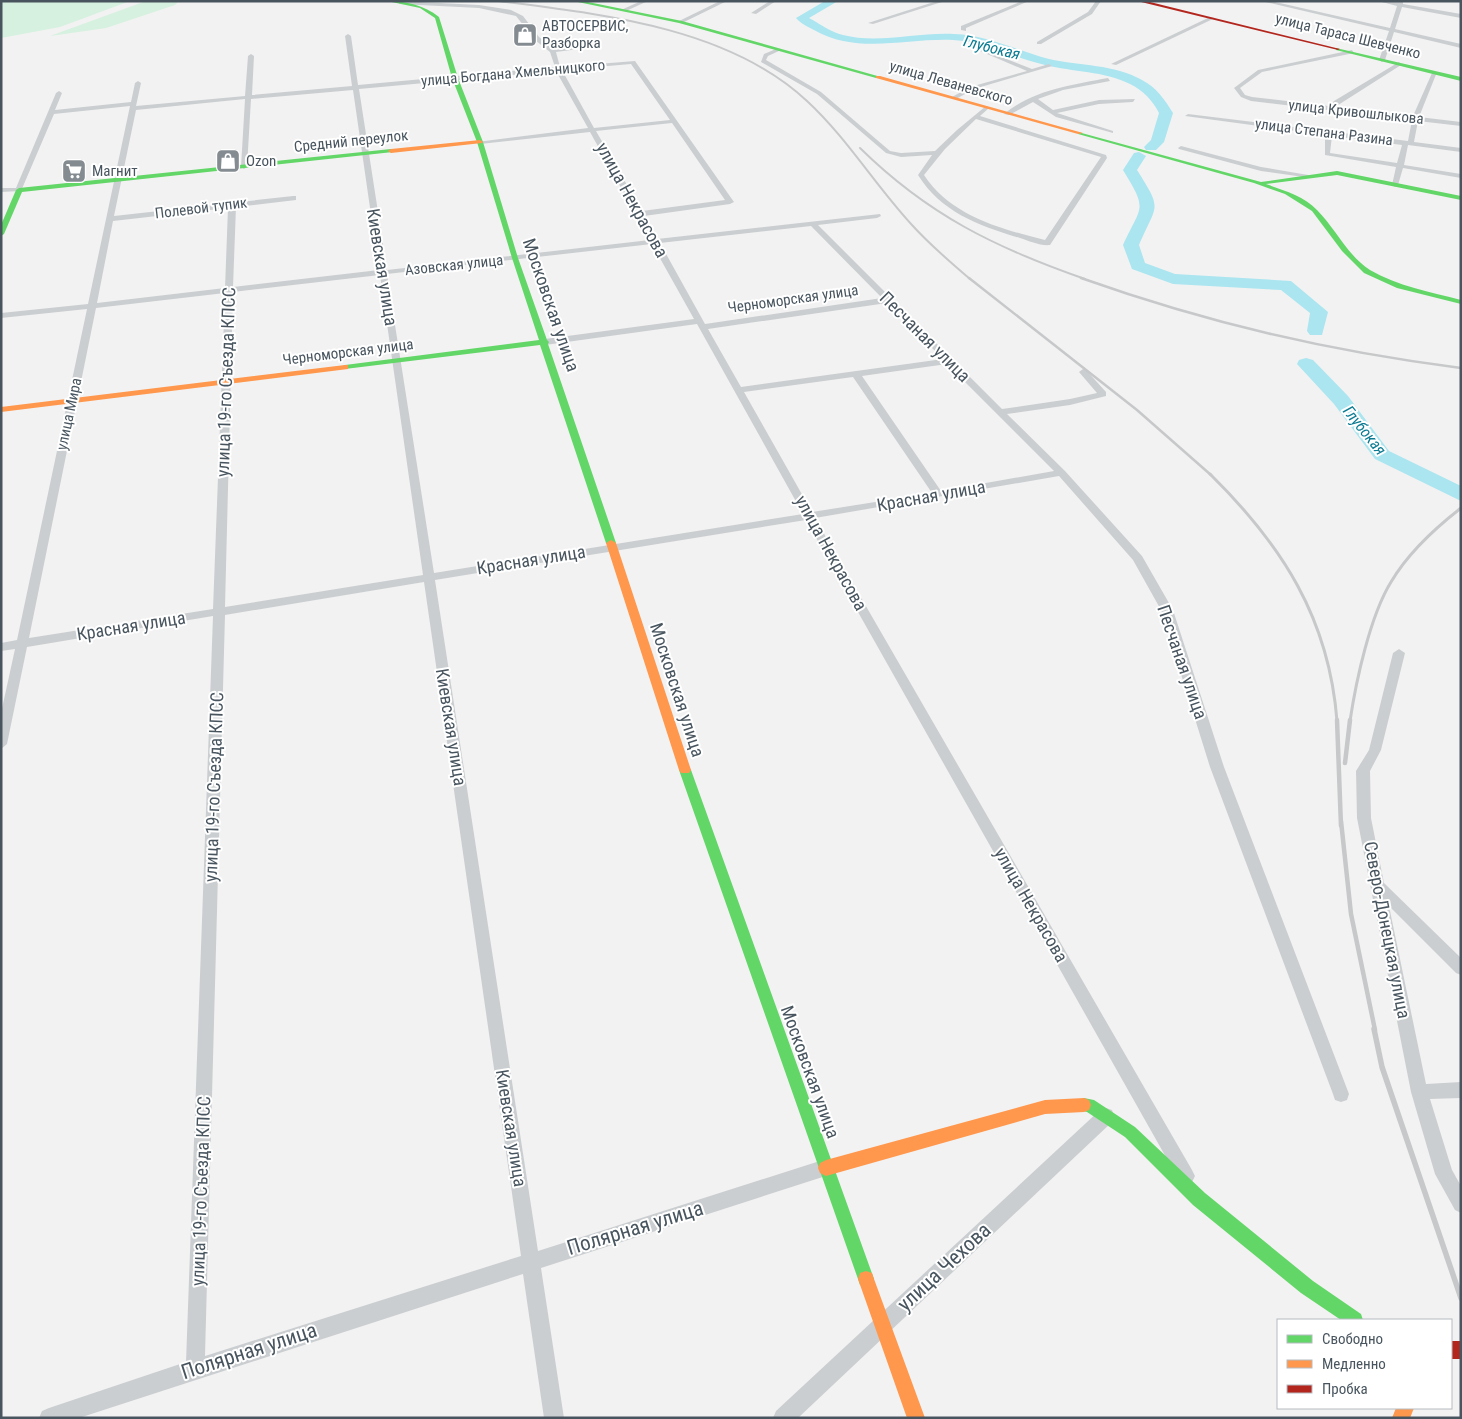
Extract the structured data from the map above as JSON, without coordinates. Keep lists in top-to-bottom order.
{
  "streets": {
    "street": [
      "улица Тараса Шевченко",
      "улица Богдана Хмельницкого",
      "улица Леваневского",
      "улица Кривошлыкова",
      "улица Степана Разина",
      "Средний переулок",
      "улица Некрасова",
      "Полевой тупик",
      "Азовская улица",
      "Киевская улица",
      "Черноморская улица",
      "Московская улица",
      "Песчаная улица",
      "улица 19-го Съезда КПСС",
      "улица Мира",
      "Красная улица",
      "Северо-Донецкая улица",
      "Полярная улица",
      "улица Чехова"
    ]
  },
  "crossings": [
    ["улица Тараса Шевченко", "улица Кривошлыкова"],
    ["улица Богдана Хмельницкого", "Средний переулок"],
    ["улица Богдана Хмельницкого", "улица Некрасова"],
    ["улица Богдана Хмельницкого", "Киевская улица"],
    ["улица Богдана Хмельницкого", "Московская улица"],
    ["улица Богдана Хмельницкого", "улица Мира"],
    ["Средний переулок", "улица Некрасова"],
    ["Средний переулок", "Киевская улица"],
    ["Средний переулок", "Московская улица"],
    ["Средний переулок", "улица Мира"],
    ["улица Некрасова", "Азовская улица"],
    ["улица Некрасова", "Черноморская улица"],
    ["улица Некрасова", "Красная улица"],
    ["улица Некрасова", "Полярная улица"],
    ["Полевой тупик", "улица 19-го Съезда КПСС"],
    ["Полевой тупик", "улица Мира"],
    ["Азовская улица", "Киевская улица"],
    ["Азовская улица", "Московская улица"],
    ["Азовская улица", "Песчаная улица"],
    ["Азовская улица", "улица 19-го Съезда КПСС"],
    ["Азовская улица", "улица Мира"],
    ["Киевская улица", "Черноморская улица"],
    ["Киевская улица", "Красная улица"],
    ["Киевская улица", "Полярная улица"],
    ["Черноморская улица", "Московская улица"],
    ["Черноморская улица", "Песчаная улица"],
    ["Черноморская улица", "улица 19-го Съезда КПСС"],
    ["Черноморская улица", "улица Мира"],
    ["Московская улица", "Красная улица"],
    ["Московская улица", "Полярная улица"],
    ["Московская улица", "улица Чехова"],
    ["Песчаная улица", "Красная улица"],
    ["улица 19-го Съезда КПСС", "Красная улица"],
    ["улица 19-го Съезда КПСС", "Полярная улица"],
    ["улица Мира", "Красная улица"],
    ["Полярная улица", "улица Чехова"]
  ],
  "water": ["Глубокая"],
  "places": {
    "shop": ["АВТОСЕРВИС, Разборка", "Ozon"],
    "supermarket": ["Магнит"]
  },
  "legend": ["Свободно", "Медленно", "Пробка"]
}
